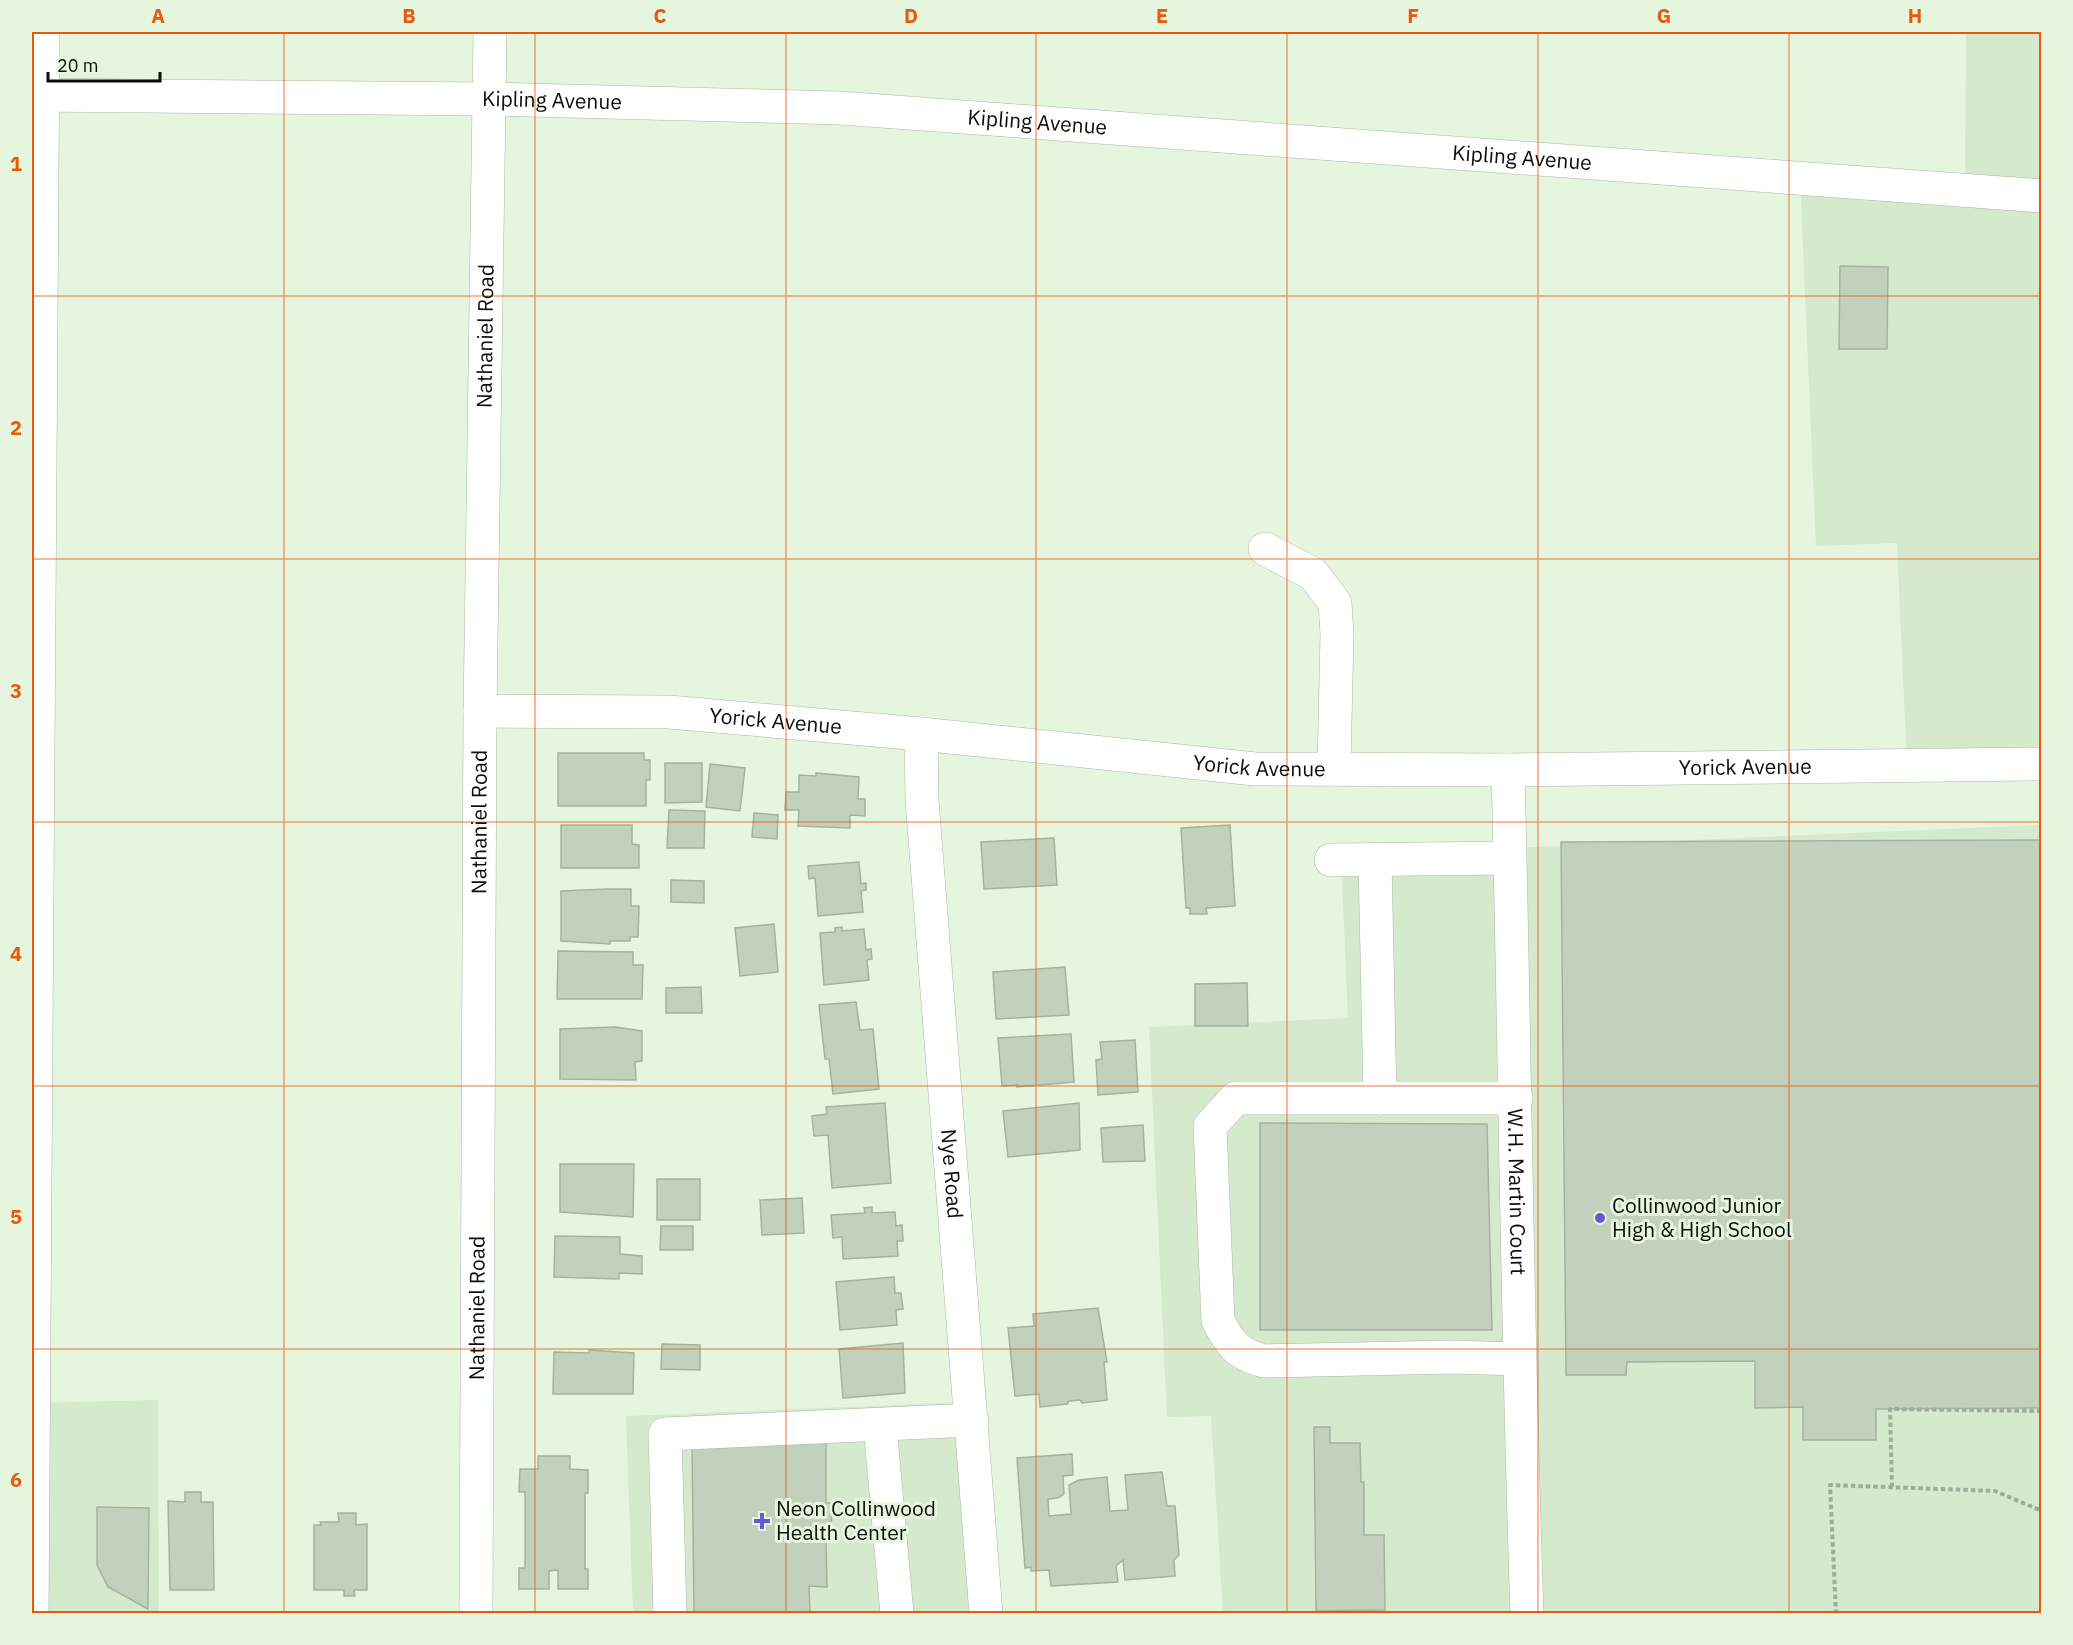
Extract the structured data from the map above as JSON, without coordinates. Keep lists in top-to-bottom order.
{
  "streets": {
    "street": [
      "Kipling Avenue",
      "Nathaniel Road",
      "Yorick Avenue",
      "Nye Road",
      "W.H. Martin Court"
    ]
  },
  "crossings": [
    ["Kipling Avenue", "Nathaniel Road"],
    ["Nathaniel Road", "Yorick Avenue"],
    ["Yorick Avenue", "Nye Road"],
    ["Yorick Avenue", "W.H. Martin Court"]
  ],
  "places": {
    "other": ["Collinwood Junior High & High School"],
    "health": ["Neon Collinwood Health Center"]
  },
  "scale_bar": "20 m",
  "grid": {
    "columns": [
      "A",
      "B",
      "C",
      "D",
      "E",
      "F",
      "G",
      "H"
    ],
    "rows": [
      "1",
      "2",
      "3",
      "4",
      "5",
      "6"
    ]
  }
}
